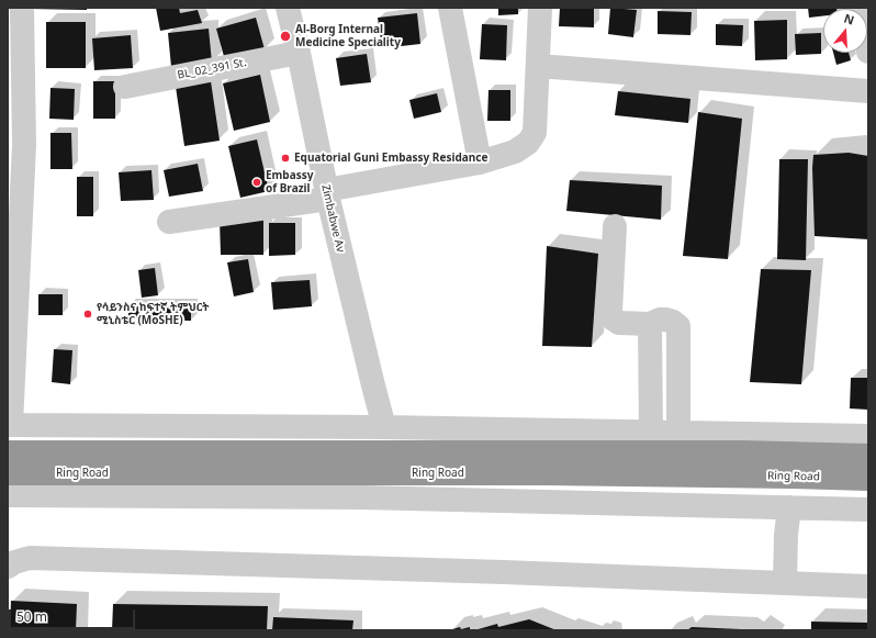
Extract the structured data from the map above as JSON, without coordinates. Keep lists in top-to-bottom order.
{
  "streets": {
    "highway": ["Ring Road"],
    "street": ["BL_02_391 St.", "Zimbabwe Av"]
  },
  "crossings": [
    ["BL_02_391 St.", "Zimbabwe Av"]
  ],
  "places": [
    "Al-Borg Internal Medicine Speciality",
    "Equatorial Guni Embassy Residance",
    "Embassy of Brazil",
    "የሳይንስና ከፍተኛ ትምህርት ሚኒስቴር (MoSHE)"
  ],
  "scale_bar": "50 m",
  "north": "top"
}
